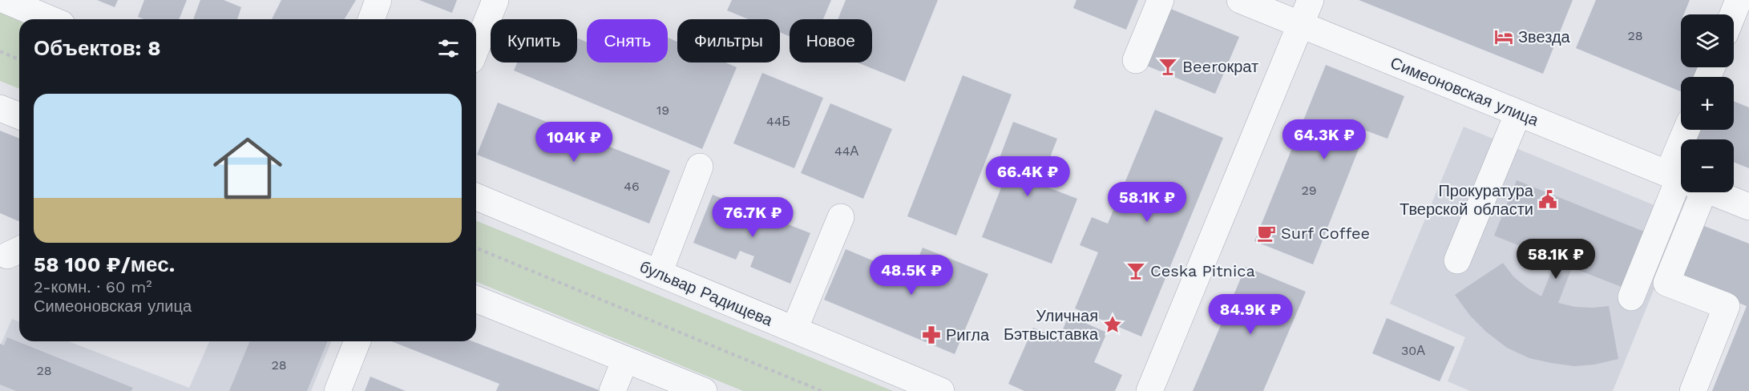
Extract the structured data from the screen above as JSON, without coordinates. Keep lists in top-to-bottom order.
{
  "streets": {
    "street": ["Симеоновская улица", "бульвар Радищева"]
  },
  "places": {
    "hotel": ["Звезда"],
    "bar": ["Beerократ", "Ceska Pitnica"],
    "public building": ["Прокуратура Тверской области"],
    "cafe": ["Surf Coffee"],
    "place": ["Уличная Бэтвыставка"],
    "pharmacy": ["Ригла"]
  },
  "house_numbers": [
    "28",
    "19",
    "44Б",
    "44А",
    "46",
    "29",
    "30А",
    "28",
    "28"
  ],
  "page": {
    "map_buttons": ["+", "−"],
    "chip": [
      "Купить",
      "Снять",
      "Фильтры",
      "Новое"
    ],
    "heading": "Объектов: 8",
    "list": [
      {
        "name": "58 100 ₽/мес.",
        "note": "2-комн. · 60 m² · Симеоновская улица"
      }
    ],
    "price": [
      "64.3K ₽",
      "104K ₽",
      "66.4K ₽",
      "58.1K ₽",
      "76.7K ₽",
      "58.1K ₽",
      "48.5K ₽",
      "84.9K ₽"
    ]
  }
}
